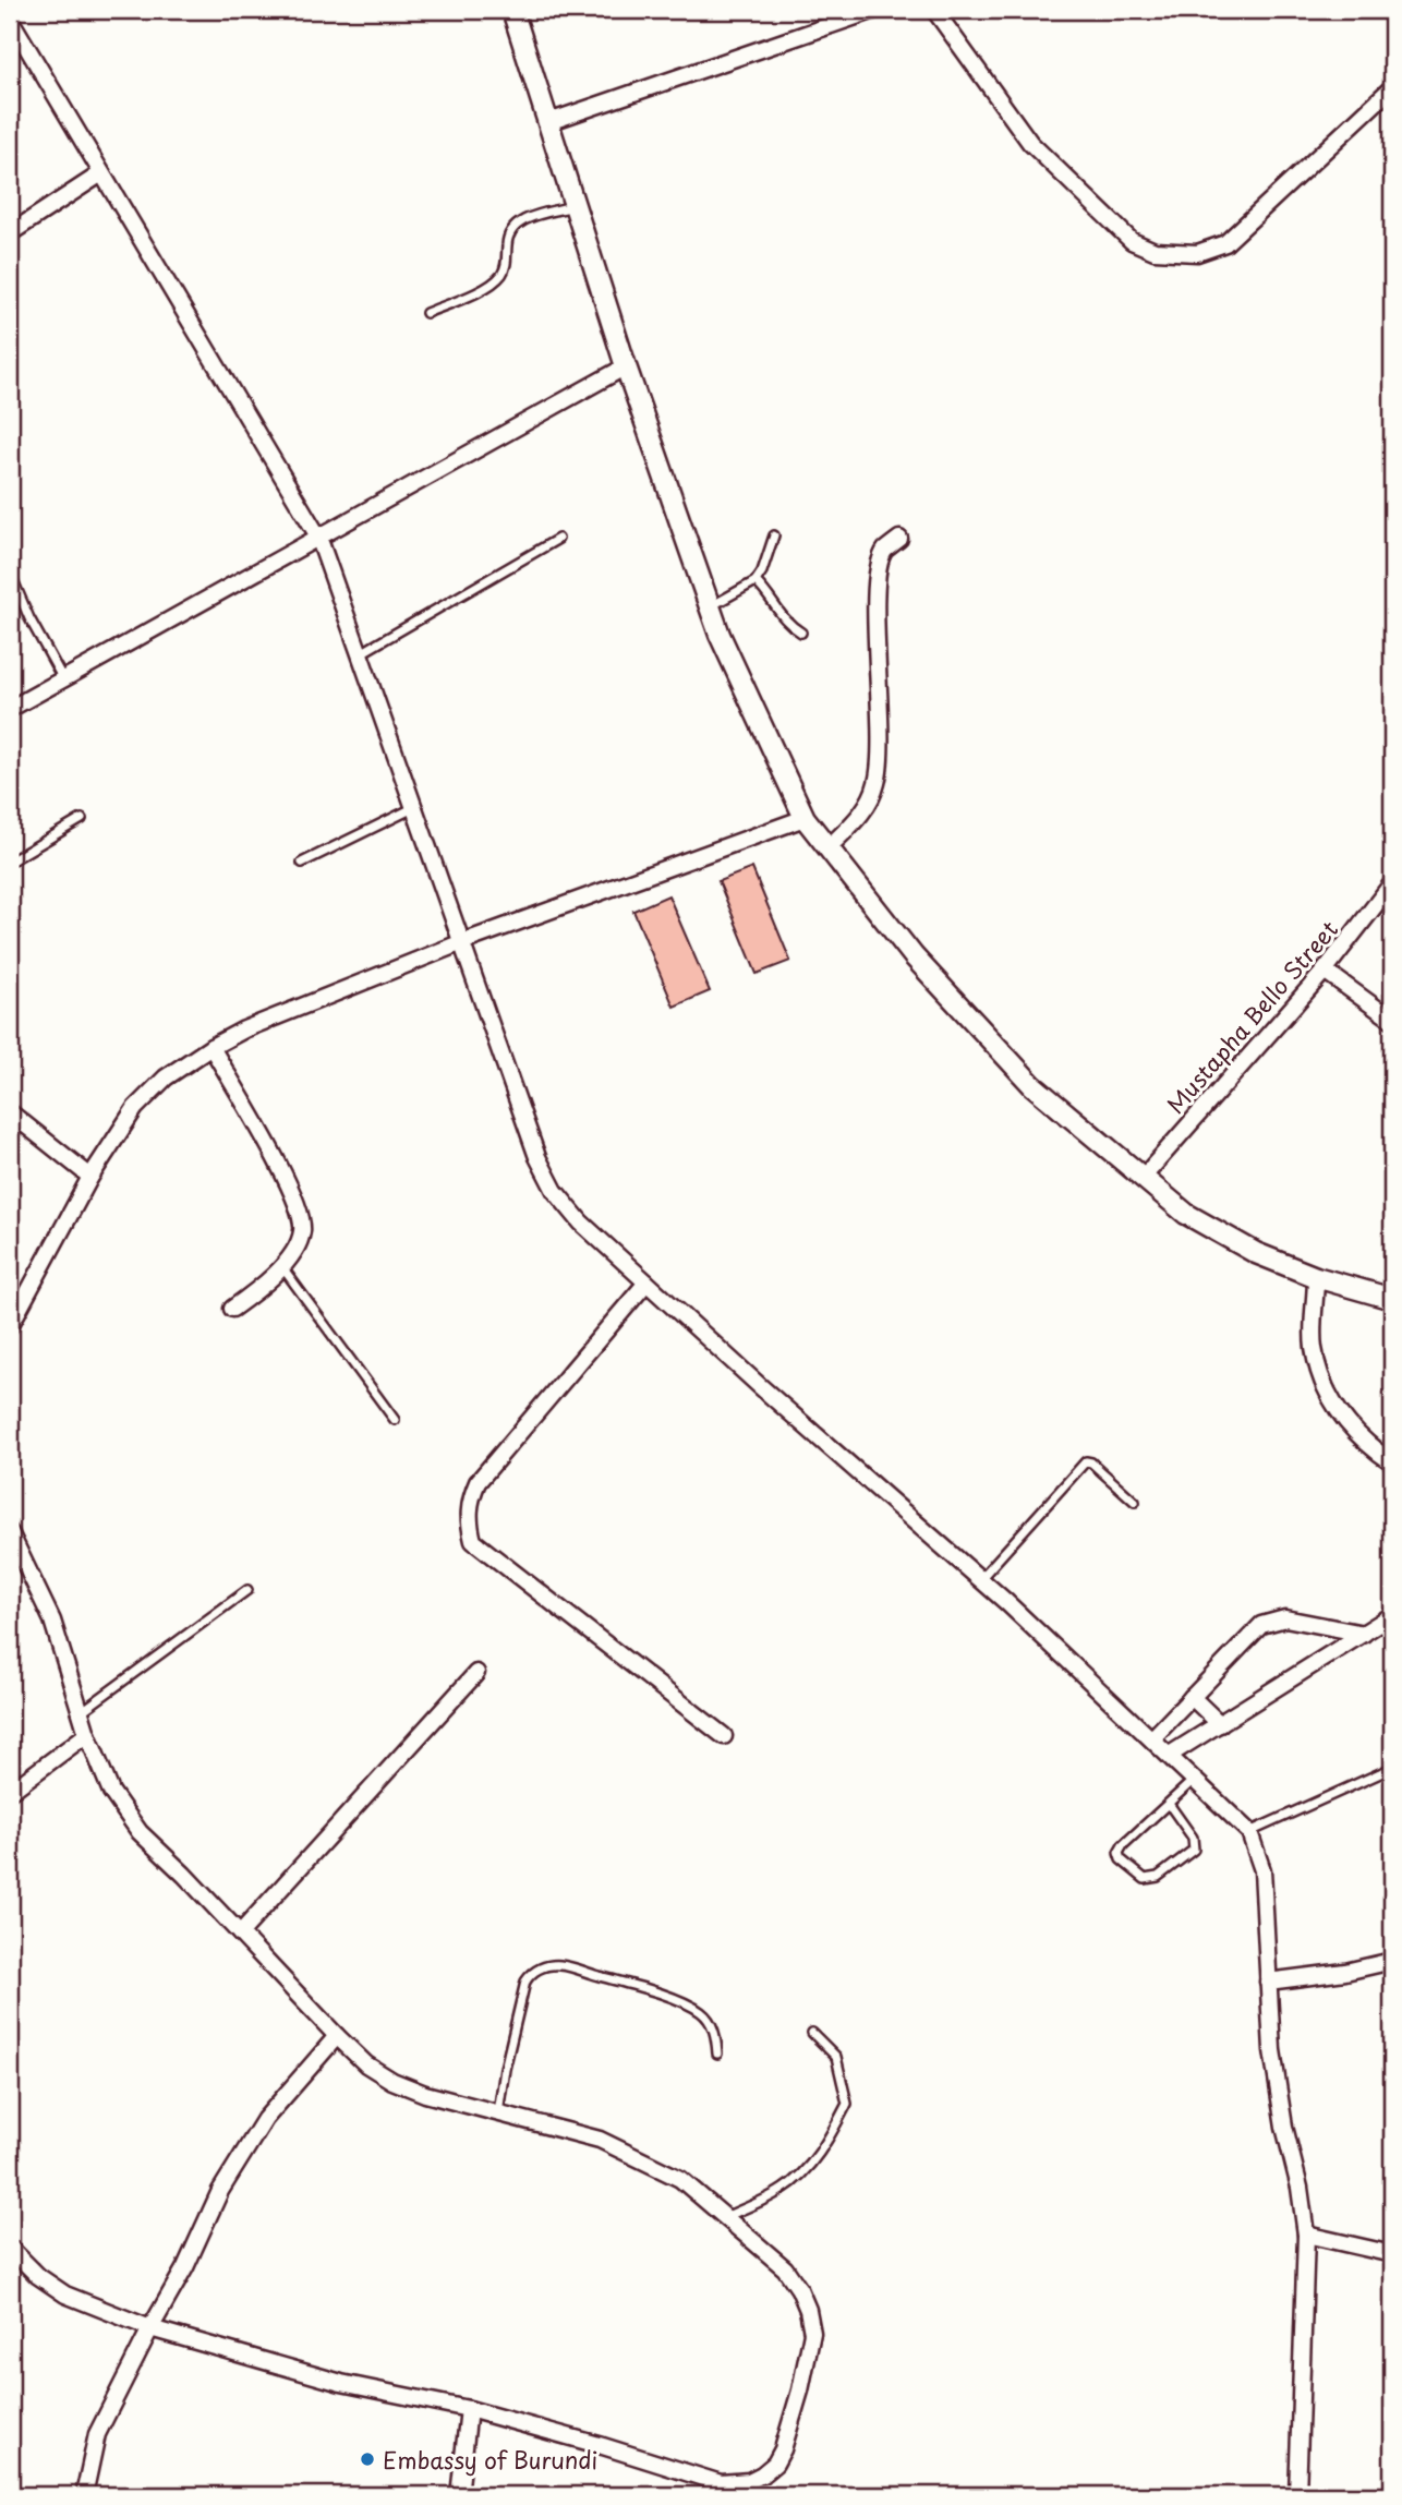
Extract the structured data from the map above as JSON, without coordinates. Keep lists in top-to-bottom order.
{
  "streets": {
    "street": ["Mustapha Bello Street"]
  },
  "places": ["Embassy of Burundi"]
}
